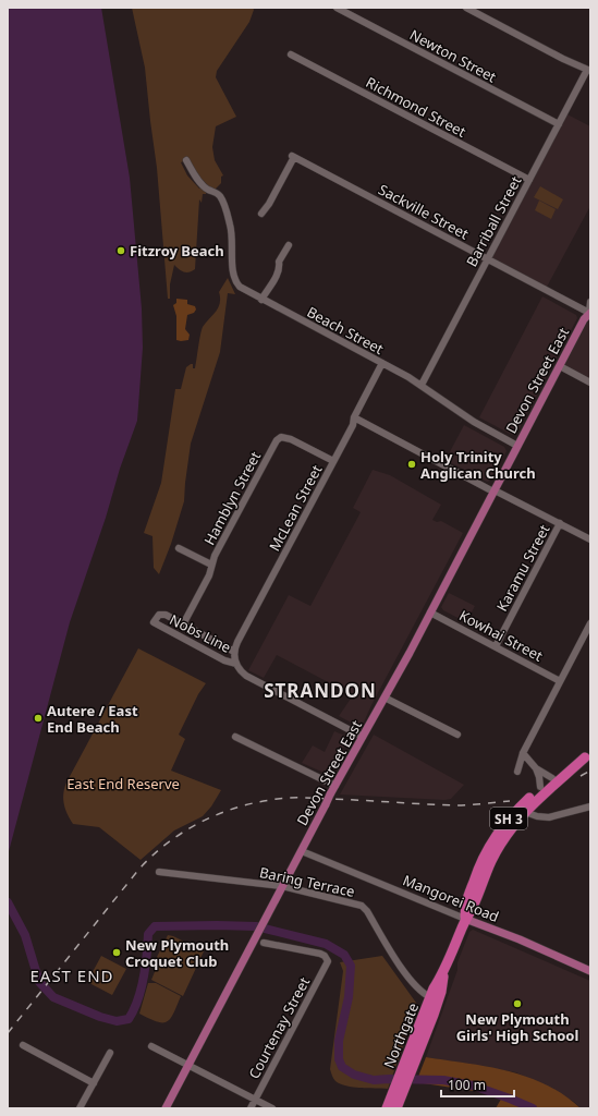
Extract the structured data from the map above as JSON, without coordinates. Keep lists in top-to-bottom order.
{
  "streets": {
    "highway": ["SH 3", "Northgate"],
    "main road": ["Devon Street East", "Mangorei Road"],
    "street": [
      "Newton Street",
      "Richmond Street",
      "Sackville Street",
      "Barriball Street",
      "Beach Street",
      "Hamblyn Street",
      "McLean Street",
      "Karamu Street",
      "Nobs Line",
      "Kowhai Street",
      "Baring Terrace",
      "Courtenay Street"
    ]
  },
  "crossings": [
    ["Newton Street", "Barriball Street"],
    ["Richmond Street", "Barriball Street"],
    ["Sackville Street", "Barriball Street"],
    ["Sackville Street", "Devon Street East"],
    ["Barriball Street", "Beach Street"],
    ["Beach Street", "Devon Street East"],
    ["Beach Street", "McLean Street"],
    ["Devon Street East", "Nobs Line"],
    ["Devon Street East", "Kowhai Street"],
    ["Devon Street East", "Baring Terrace"],
    ["Devon Street East", "Mangorei Road"],
    ["Hamblyn Street", "McLean Street"],
    ["Hamblyn Street", "Nobs Line"],
    ["McLean Street", "Nobs Line"],
    ["Karamu Street", "Kowhai Street"],
    ["Baring Terrace", "Northgate"],
    ["Mangorei Road", "Northgate"]
  ],
  "districts": ["STRANDON", "EAST END"],
  "parks": ["East End Reserve"],
  "places": [
    "Fitzroy Beach",
    "Holy Trinity Anglican Church",
    "Autere / East End Beach",
    "New Plymouth Croquet Club",
    "New Plymouth Girls' High School"
  ],
  "scale_bar": "100 m"
}
